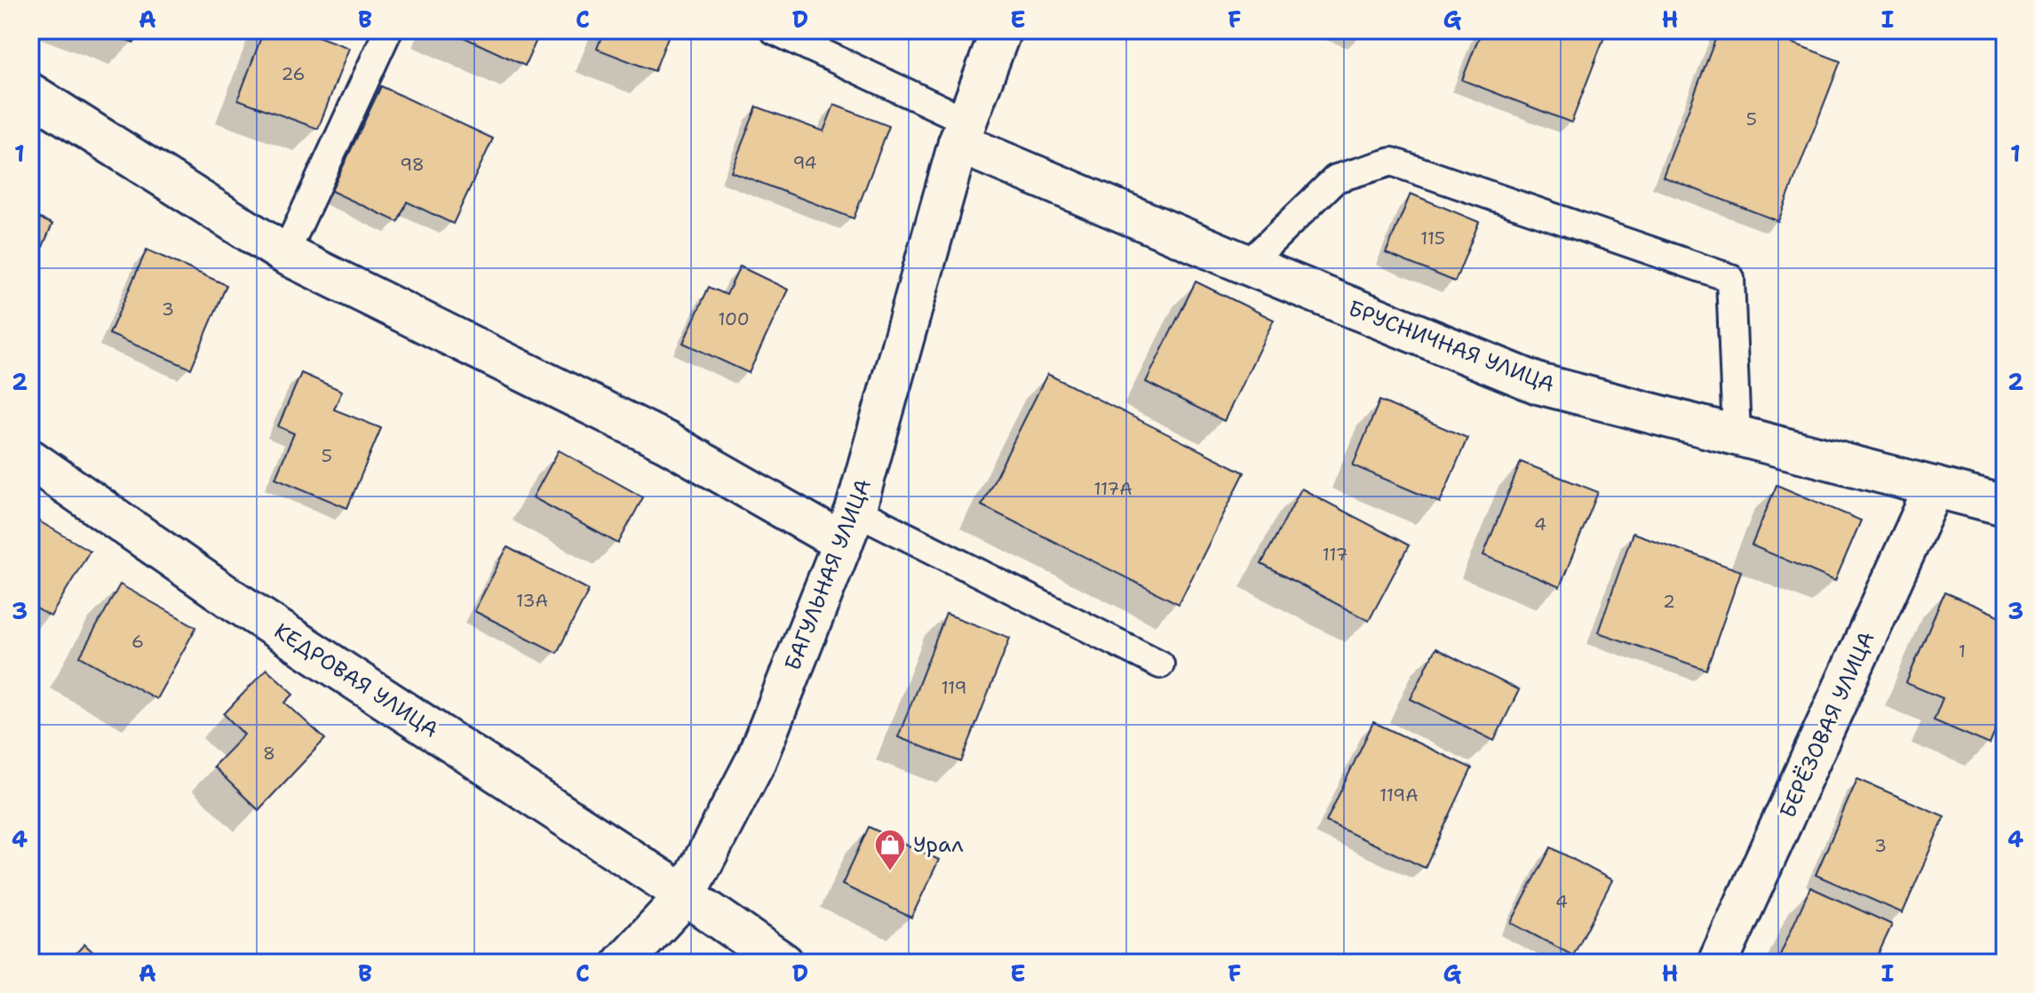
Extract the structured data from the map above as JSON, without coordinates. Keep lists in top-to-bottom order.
{
  "streets": {
    "street": [
      "БРУСНИЧНАЯ УЛИЦА",
      "БАГУЛЬНАЯ УЛИЦА",
      "КЕДРОВАЯ УЛИЦА",
      "БЕРЁЗОВАЯ УЛИЦА"
    ]
  },
  "crossings": [
    ["БРУСНИЧНАЯ УЛИЦА", "БАГУЛЬНАЯ УЛИЦА"],
    ["БРУСНИЧНАЯ УЛИЦА", "БЕРЁЗОВАЯ УЛИЦА"],
    ["БАГУЛЬНАЯ УЛИЦА", "КЕДРОВАЯ УЛИЦА"]
  ],
  "places": {
    "shop": ["Урал"]
  },
  "house_numbers": [
    "26",
    "5",
    "94",
    "98",
    "115",
    "3",
    "100",
    "5",
    "117А",
    "4",
    "117",
    "13А",
    "2",
    "6",
    "1",
    "119",
    "8",
    "119А",
    "3",
    "4"
  ],
  "grid": {
    "columns": [
      "A",
      "B",
      "C",
      "D",
      "E",
      "F",
      "G",
      "H",
      "I"
    ],
    "rows": [
      "1",
      "2",
      "3",
      "4"
    ]
  }
}
